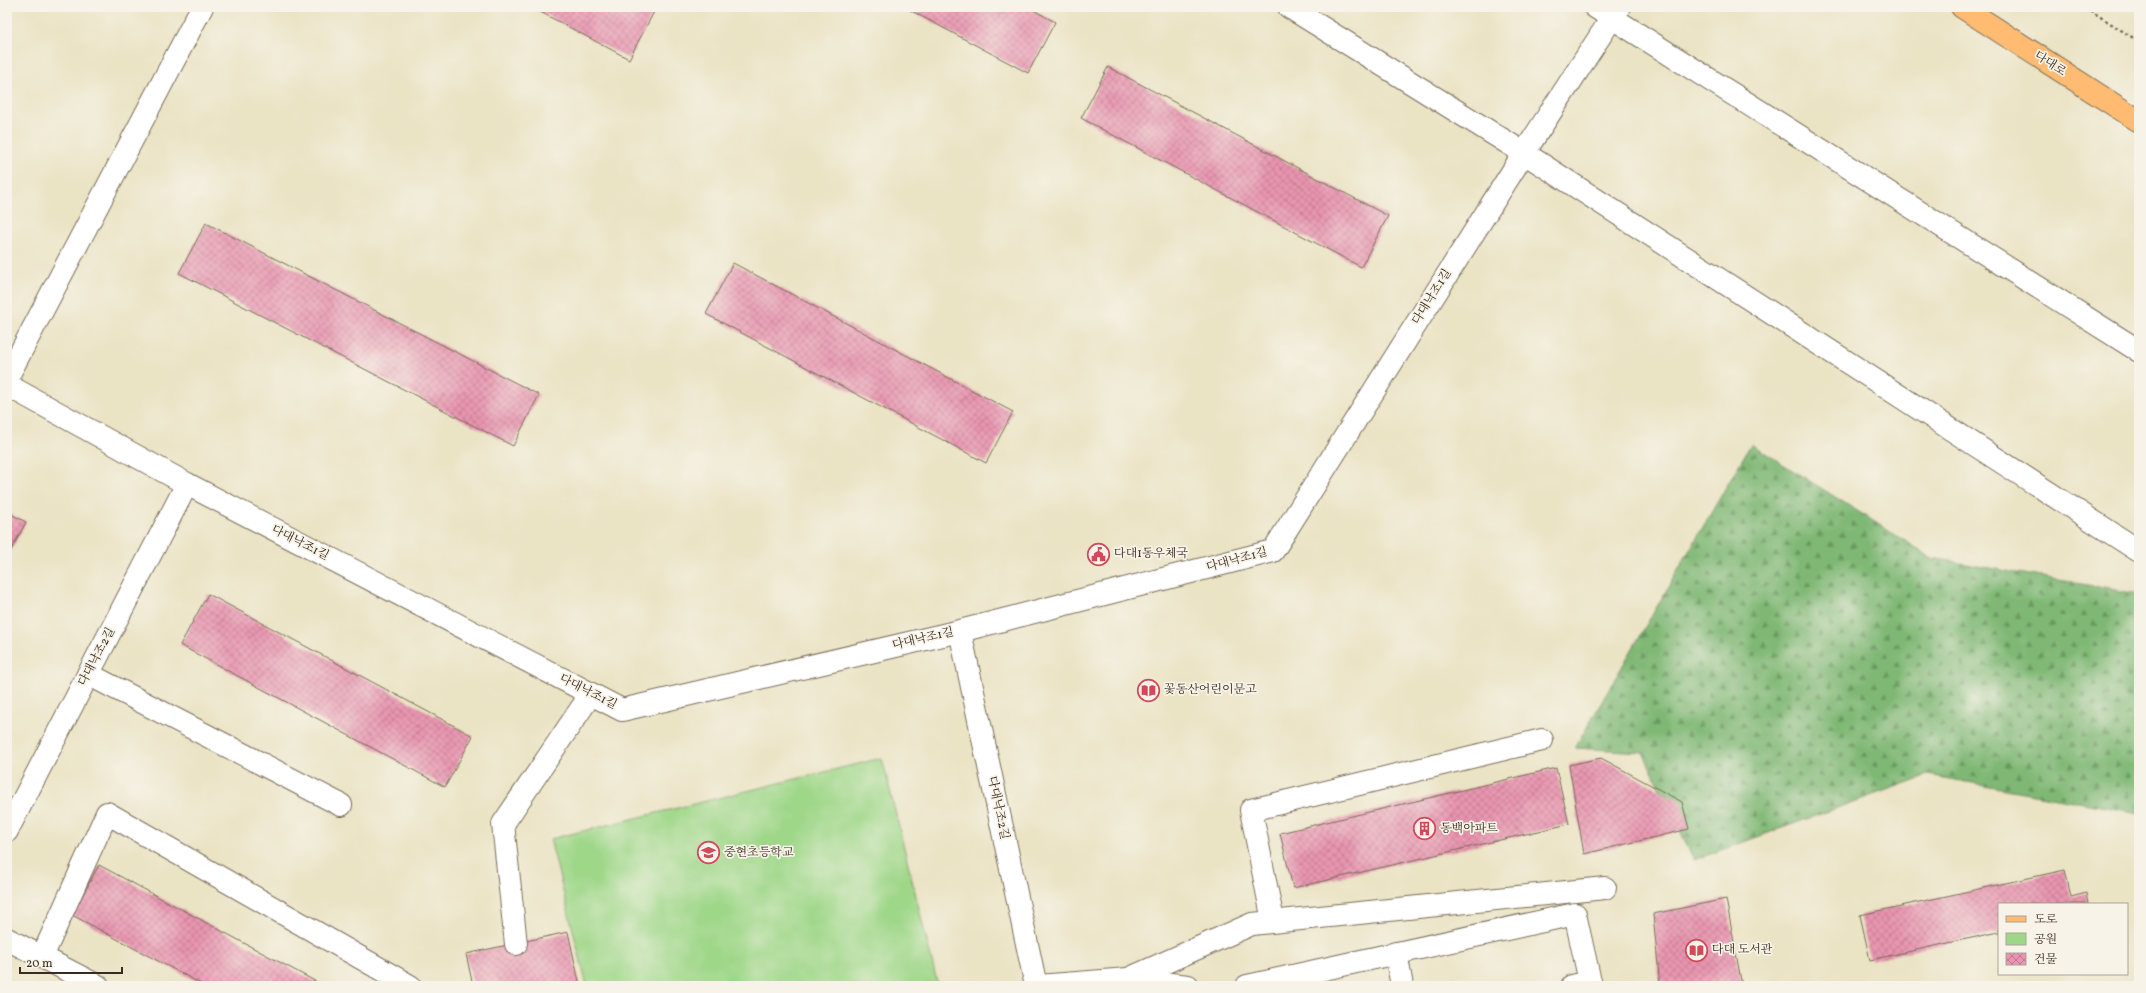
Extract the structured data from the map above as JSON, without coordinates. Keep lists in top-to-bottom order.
{
  "streets": {
    "main road": ["다대로"],
    "street": ["다대낙조1길", "다대낙조2길"]
  },
  "crossings": [
    ["다대낙조1길", "다대낙조2길"]
  ],
  "places": {
    "public building": ["다대1동우체국"],
    "library": ["꽃동산어린이문고", "다대 도서관"],
    "building": ["동백아파트"],
    "school or university": ["중현초등학교"]
  },
  "legend": ["도로", "공원", "건물"],
  "scale_bar": "20 m"
}
